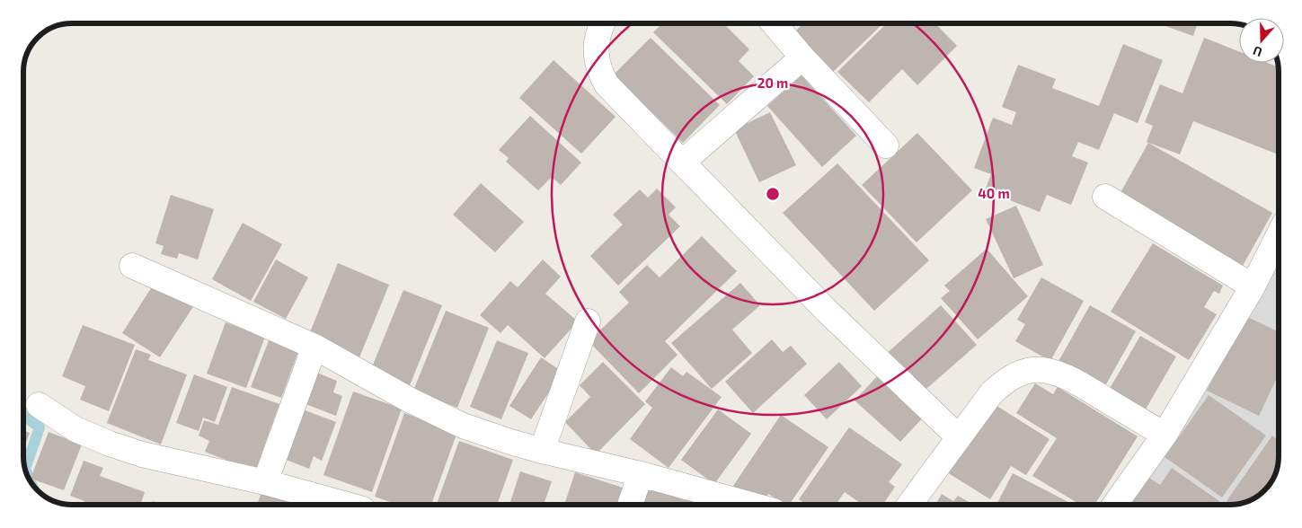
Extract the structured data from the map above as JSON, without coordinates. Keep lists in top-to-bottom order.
{
  "north": "bottom",
  "rings": ["20 m", "40 m"]
}
